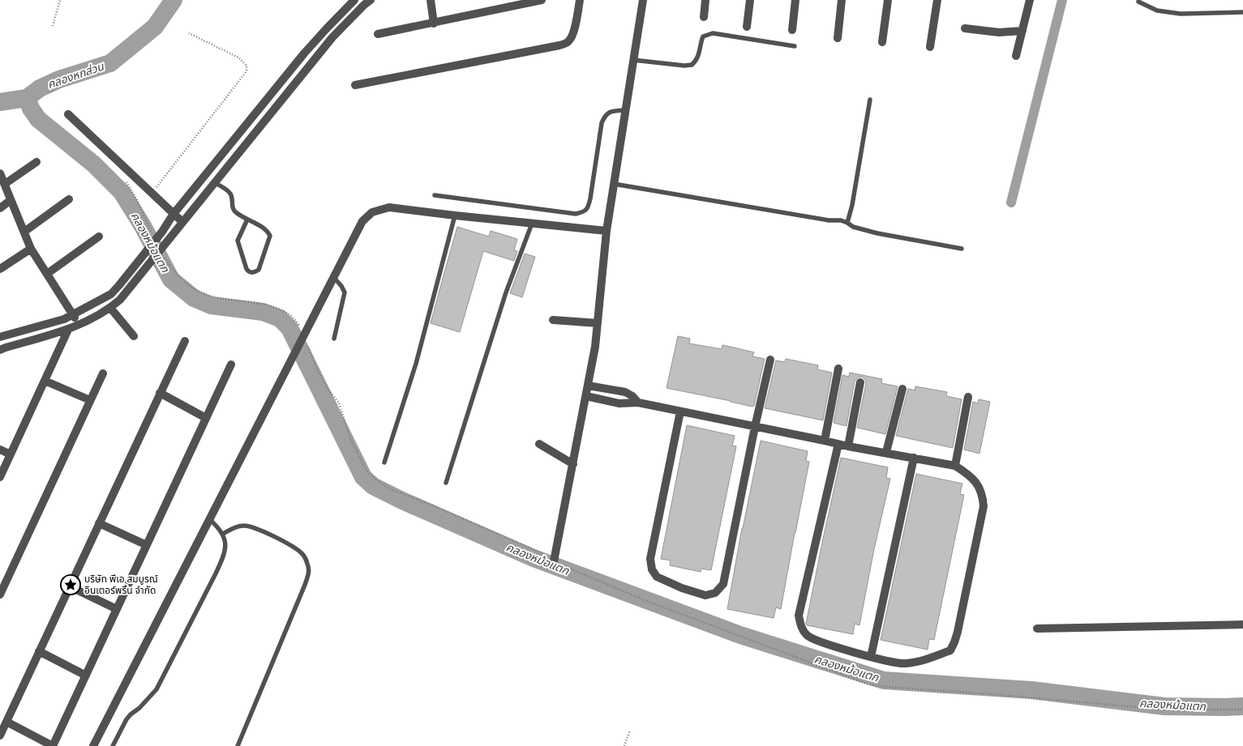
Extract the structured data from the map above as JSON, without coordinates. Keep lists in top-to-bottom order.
{
  "water": ["คลองหกส่วน", "คลองหม้อแตก"],
  "places": {
    "place": ["บริษัท พีเอ สมบูรณ์ อินเตอร์พริ้น จำกัด"]
  }
}
